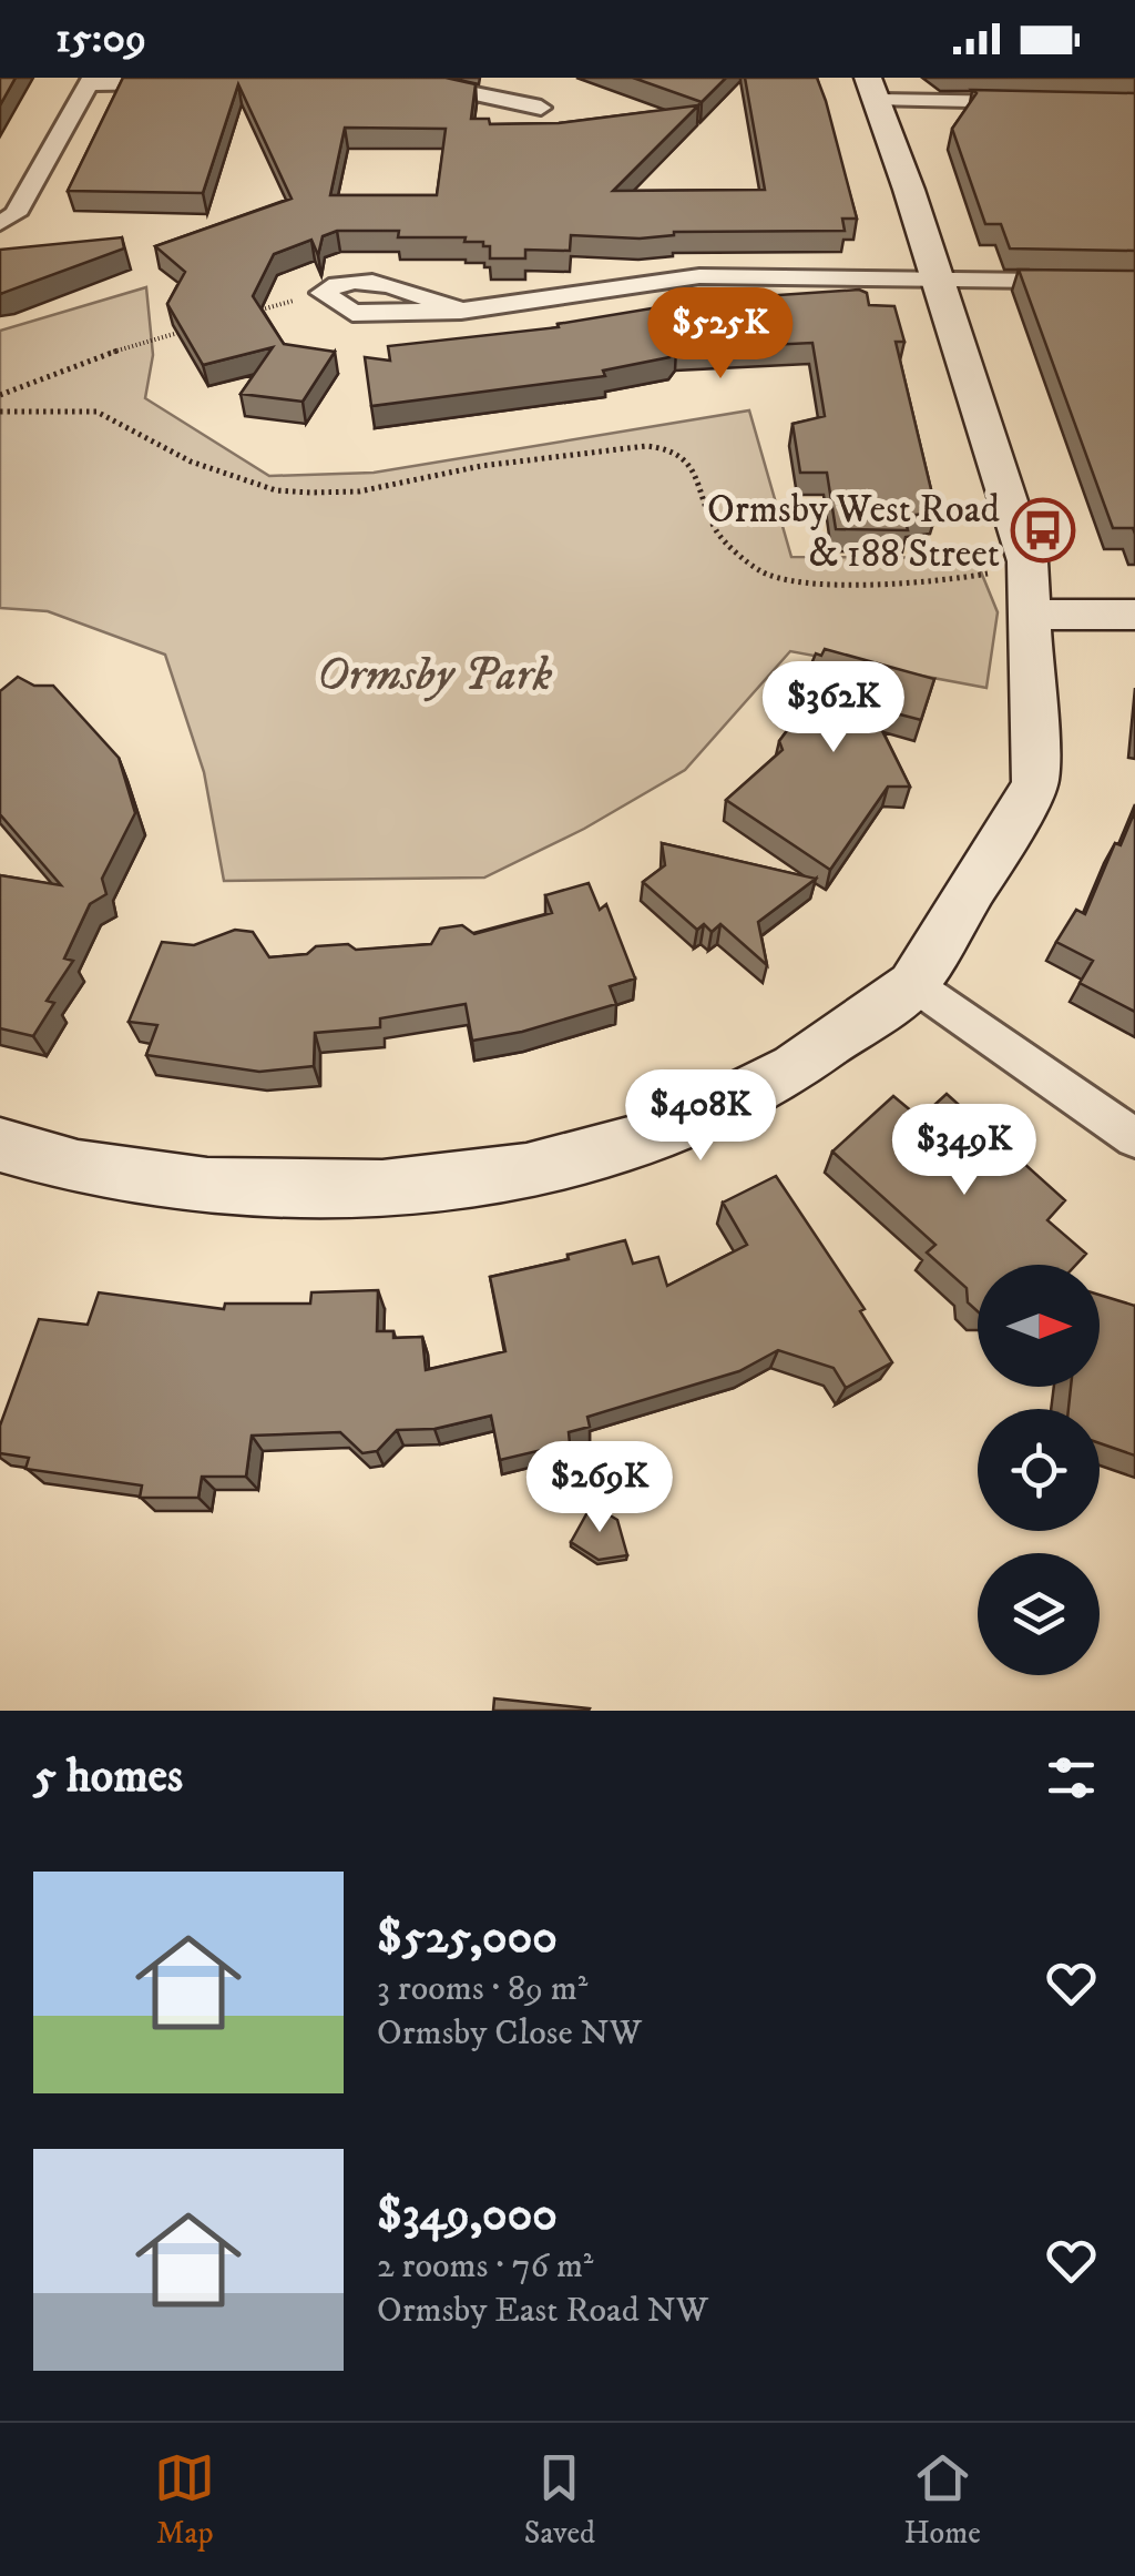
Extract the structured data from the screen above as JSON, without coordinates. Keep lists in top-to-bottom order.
{
  "parks": ["Ormsby Park"],
  "places": {
    "bus stop": ["Ormsby West Road & 188 Street"]
  },
  "north": "right",
  "page": {
    "status": "15:09",
    "price": [
      "$525K",
      "$362K",
      "$408K",
      "$349K",
      "$269K"
    ],
    "heading": "5 homes",
    "list": [
      {
        "name": "$525,000",
        "note": "3 rooms · 89 m² · Ormsby Close NW"
      },
      {
        "name": "$349,000",
        "note": "2 rooms · 76 m² · Ormsby East Road NW"
      }
    ],
    "tabs": ["Map", "Saved", "Home"]
  }
}
